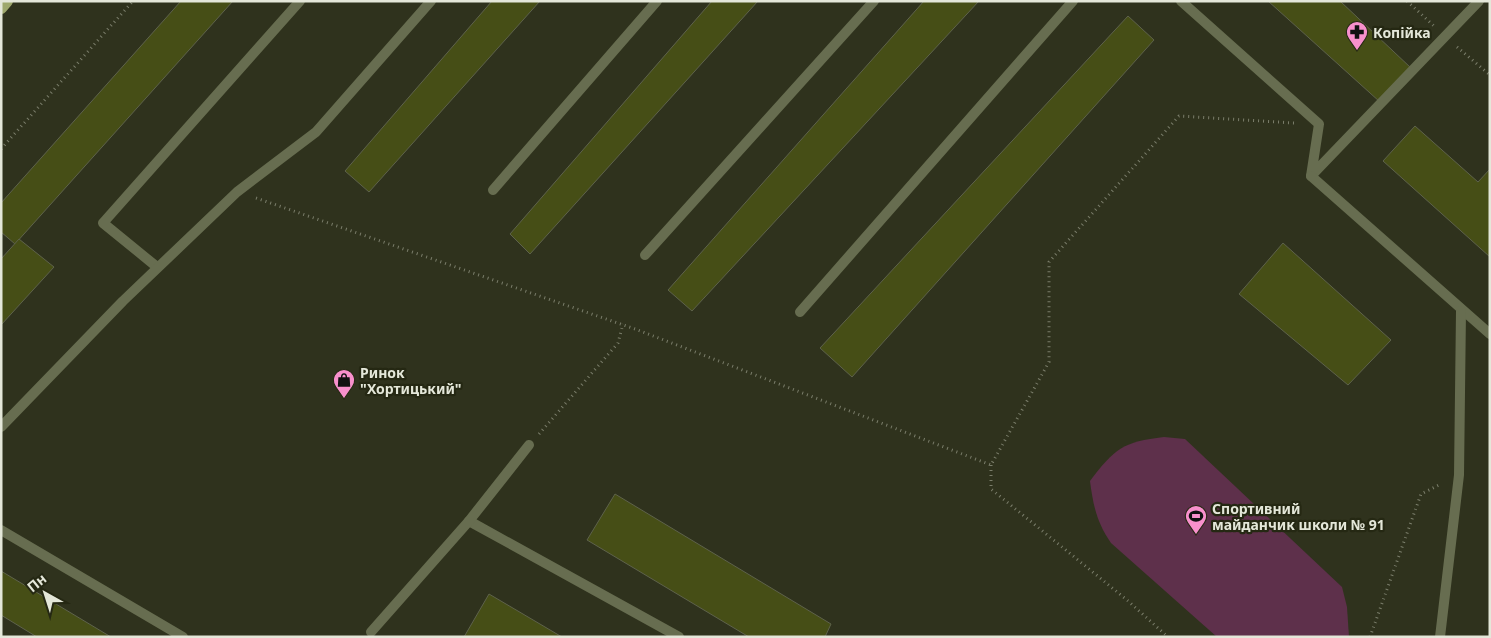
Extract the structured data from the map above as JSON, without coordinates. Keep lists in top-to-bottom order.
{
  "places": {
    "pharmacy": ["Копійка"],
    "shop": ["Ринок \"Хортицький\""],
    "sports": ["Спортивний майданчик школи № 91"]
  },
  "north": "top left"
}
